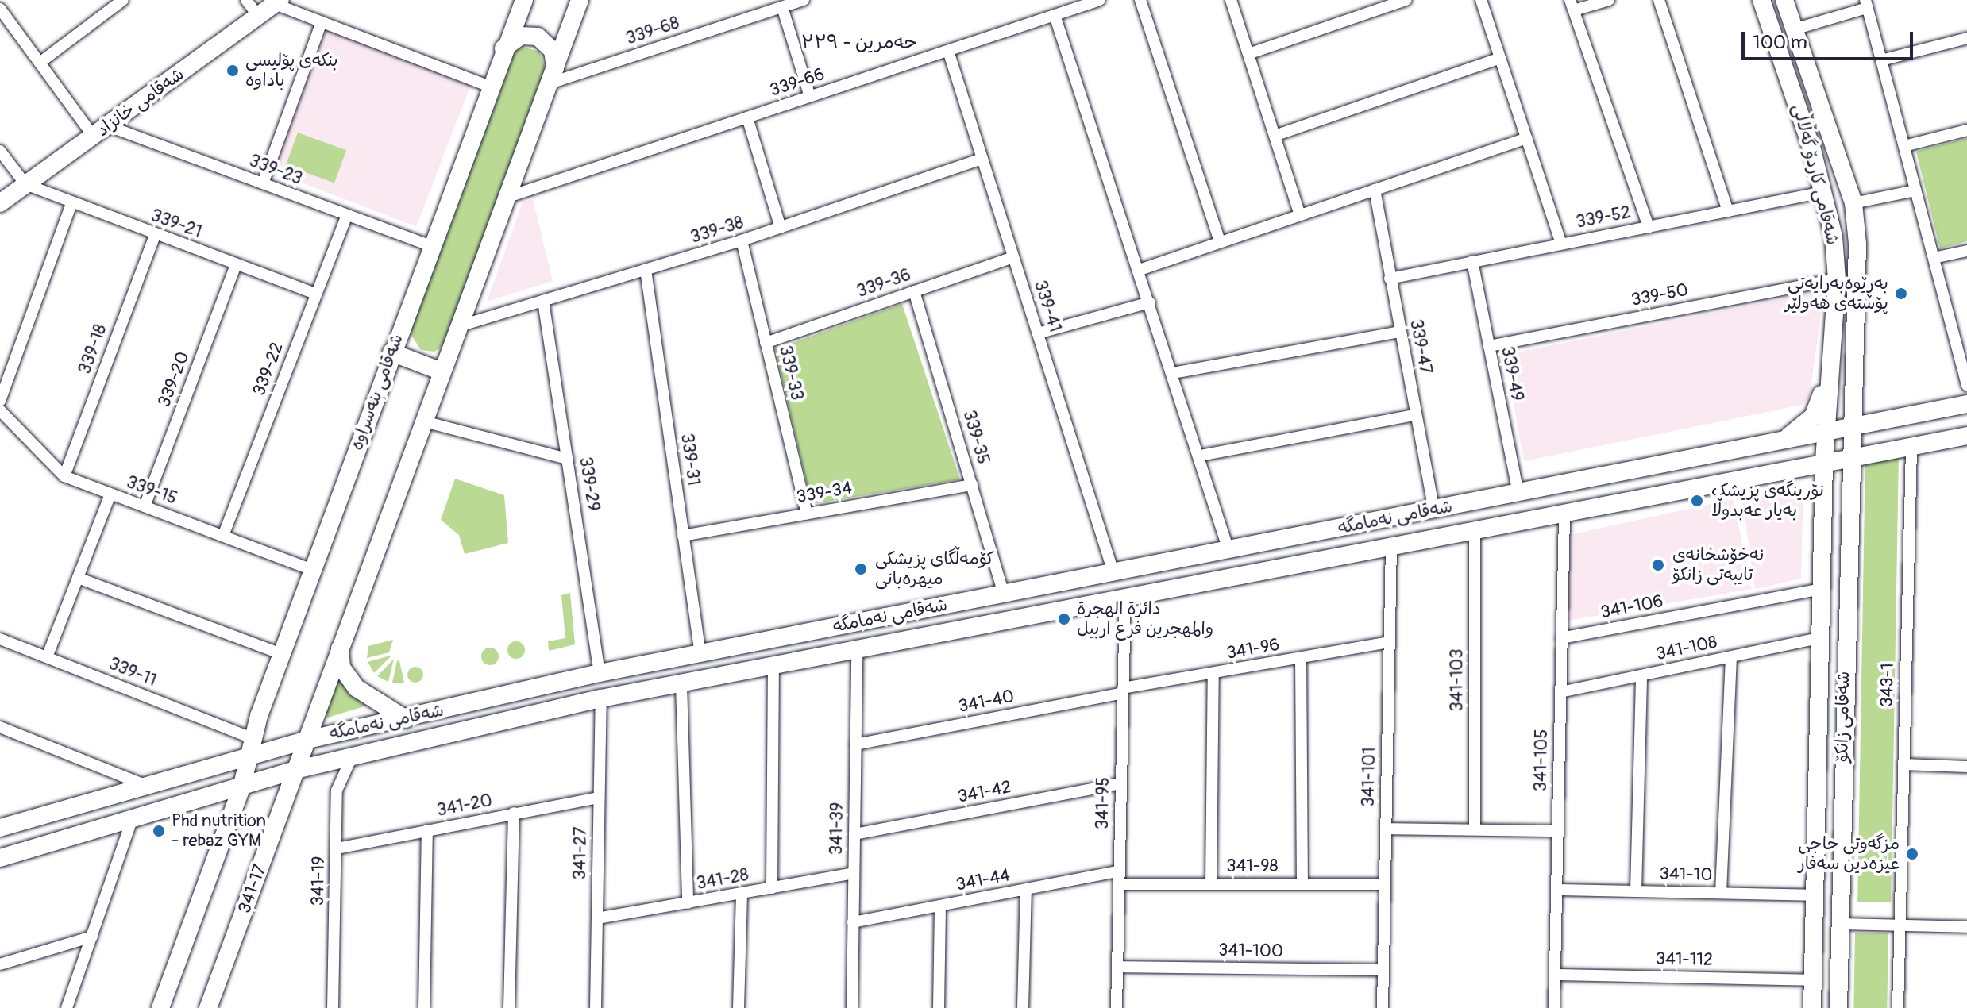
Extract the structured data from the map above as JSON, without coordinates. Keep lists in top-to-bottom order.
{
  "streets": {
    "main road": [
      "شەقامی خانزاد",
      "شەقامی کاردۆ گەڵاڵی",
      "شەقامی بنەسراوە",
      "شەقامی نەمامگە",
      "شەقامی زانکۆ",
      "341-17"
    ],
    "street": [
      "339-68",
      "339-66",
      "339-23",
      "339-52",
      "339-21",
      "339-38",
      "339-36",
      "339-50",
      "339-41",
      "339-47",
      "339-18",
      "339-22",
      "339-33",
      "339-49",
      "339-20",
      "339-35",
      "339-31",
      "339-29",
      "339-15",
      "339-34",
      "341-106",
      "341-108",
      "341-96",
      "339-11",
      "341-103",
      "343-1",
      "341-40",
      "341-105",
      "341-101",
      "341-42",
      "341-95",
      "341-20",
      "341-39",
      "341-27",
      "341-98",
      "341-10",
      "341-28",
      "341-44",
      "341-19",
      "341-100",
      "341-112"
    ]
  },
  "crossings": [
    ["339-66", "339-41"],
    ["شەقامی خانزاد", "339-23"],
    ["شەقامی خانزاد", "339-21"],
    ["339-23", "339-22"],
    ["339-23", "شەقامی بنەسراوە"],
    ["شەقامی کاردۆ گەڵاڵی", "339-52"],
    ["شەقامی کاردۆ گەڵاڵی", "339-50"],
    ["شەقامی کاردۆ گەڵاڵی", "شەقامی نەمامگە"],
    ["شەقامی کاردۆ گەڵاڵی", "شەقامی زانکۆ"],
    ["339-52", "339-47"],
    ["339-52", "339-49"],
    ["339-21", "339-18"],
    ["339-21", "339-22"],
    ["339-21", "339-20"],
    ["339-38", "339-41"],
    ["339-38", "339-33"],
    ["339-38", "339-31"],
    ["339-38", "339-29"],
    ["339-36", "339-41"],
    ["339-36", "339-33"],
    ["339-36", "339-35"],
    ["339-50", "339-49"],
    ["339-41", "شەقامی نەمامگە"],
    ["339-47", "شەقامی نەمامگە"],
    ["339-18", "339-15"],
    ["339-22", "339-15"],
    ["339-33", "339-34"],
    ["339-49", "شەقامی نەمامگە"],
    ["339-20", "339-15"],
    ["شەقامی بنەسراوە", "339-15"],
    ["شەقامی بنەسراوە", "شەقامی نەمامگە"],
    ["شەقامی بنەسراوە", "339-11"],
    ["339-35", "339-34"],
    ["339-35", "شەقامی نەمامگە"],
    ["339-31", "339-34"],
    ["339-31", "شەقامی نەمامگە"],
    ["339-29", "شەقامی نەمامگە"],
    ["شەقامی نەمامگە", "341-103"],
    ["شەقامی نەمامگە", "343-1"],
    ["شەقامی نەمامگە", "شەقامی زانکۆ"],
    ["شەقامی نەمامگە", "341-105"],
    ["شەقامی نەمامگە", "341-101"],
    ["شەقامی نەمامگە", "341-95"],
    ["شەقامی نەمامگە", "341-39"],
    ["شەقامی نەمامگە", "341-27"],
    ["شەقامی نەمامگە", "341-19"],
    ["شەقامی نەمامگە", "341-17"],
    ["341-106", "شەقامی زانکۆ"],
    ["341-106", "341-105"],
    ["341-108", "شەقامی زانکۆ"],
    ["341-108", "341-105"],
    ["341-96", "341-40"],
    ["341-96", "341-101"],
    ["341-96", "341-95"],
    ["341-40", "341-95"],
    ["341-40", "341-39"],
    ["شەقامی زانکۆ", "341-10"],
    ["شەقامی زانکۆ", "341-112"],
    ["341-105", "341-10"],
    ["341-105", "341-112"],
    ["341-101", "341-98"],
    ["341-101", "341-100"],
    ["341-42", "341-95"],
    ["341-42", "341-39"],
    ["341-95", "341-98"],
    ["341-95", "341-44"],
    ["341-95", "341-100"],
    ["341-20", "341-27"],
    ["341-20", "341-19"],
    ["341-39", "341-28"],
    ["341-39", "341-44"],
    ["341-27", "341-28"]
  ],
  "districts": ["حەمرین - ٣٣٩"],
  "places": [
    "بنکەی پۆلیسی باداوە",
    "بەڕێوەبەرایەتی پۆستەی هەولێر",
    "نۆرینگەی پزیشک بەیار عەبدوڵا",
    "نەخۆشخانەی تایبەتی زانکۆ",
    "کۆمەڵگای پزیشکی میهرەبانی",
    "دائرة الهجرة والمهجرين فرع اربيل",
    "Phd nutrition - rebaz GYM",
    "مزگەوتی حاجی عیزەدین سەفار"
  ],
  "scale_bar": "100 m"
}
